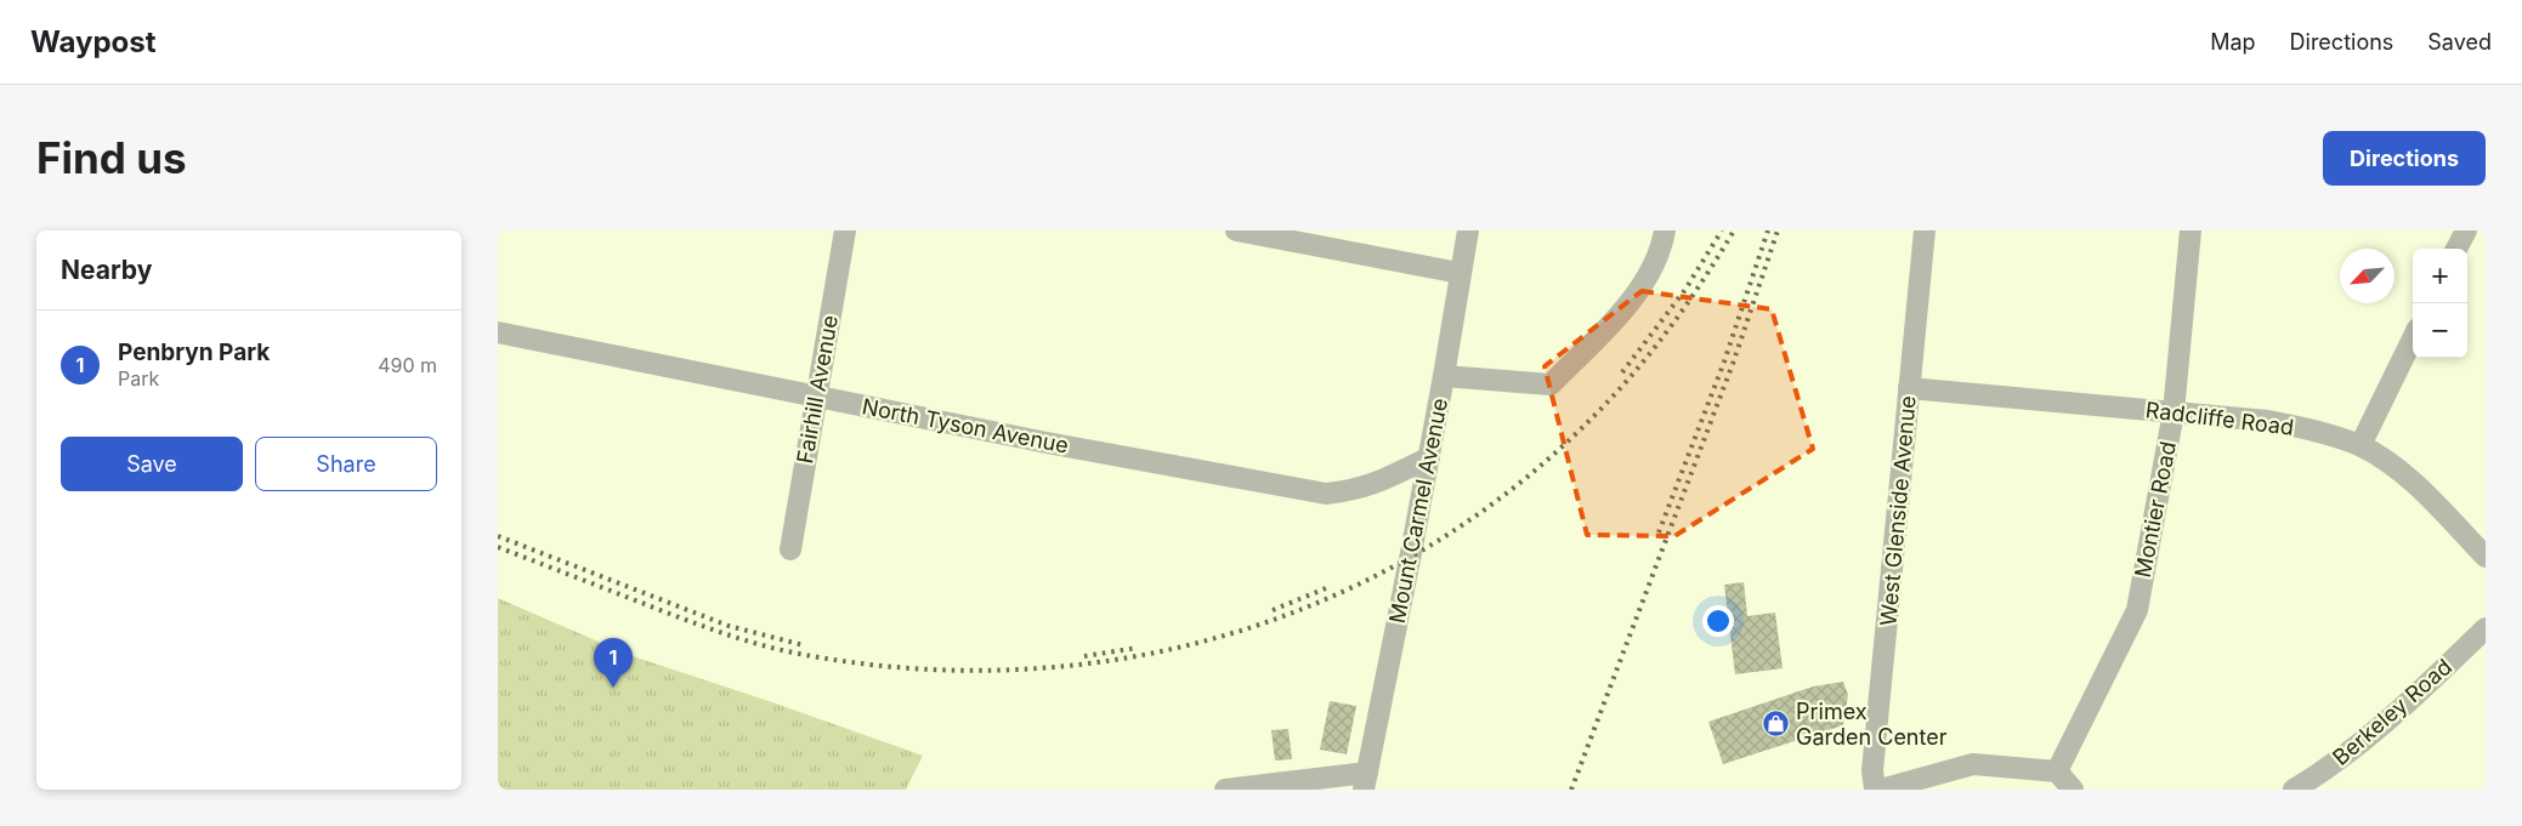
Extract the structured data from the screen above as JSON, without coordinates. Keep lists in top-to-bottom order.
{
  "streets": {
    "street": [
      "Fairhill Avenue",
      "Radcliffe Road",
      "North Tyson Avenue",
      "Montier Road",
      "Mount Carmel Avenue",
      "West Glenside Avenue",
      "Berkeley Road"
    ]
  },
  "crossings": [
    ["Fairhill Avenue", "North Tyson Avenue"],
    ["Radcliffe Road", "Montier Road"],
    ["Radcliffe Road", "West Glenside Avenue"],
    ["North Tyson Avenue", "Mount Carmel Avenue"]
  ],
  "places": {
    "shop": ["Primex Garden Center"]
  },
  "north": "bottom left",
  "page": {
    "header": "Waypost",
    "nav": ["Map", "Directions", "Saved"],
    "buttons": [
      "Directions",
      ["Save", "Share"]
    ],
    "title": "Find us",
    "heading": "Nearby",
    "map_buttons": ["+", "−"],
    "list": [
      {
        "mark": "1",
        "name": "Penbryn Park",
        "note": "Park",
        "value": "490 m"
      }
    ],
    "pins": "1"
  }
}
